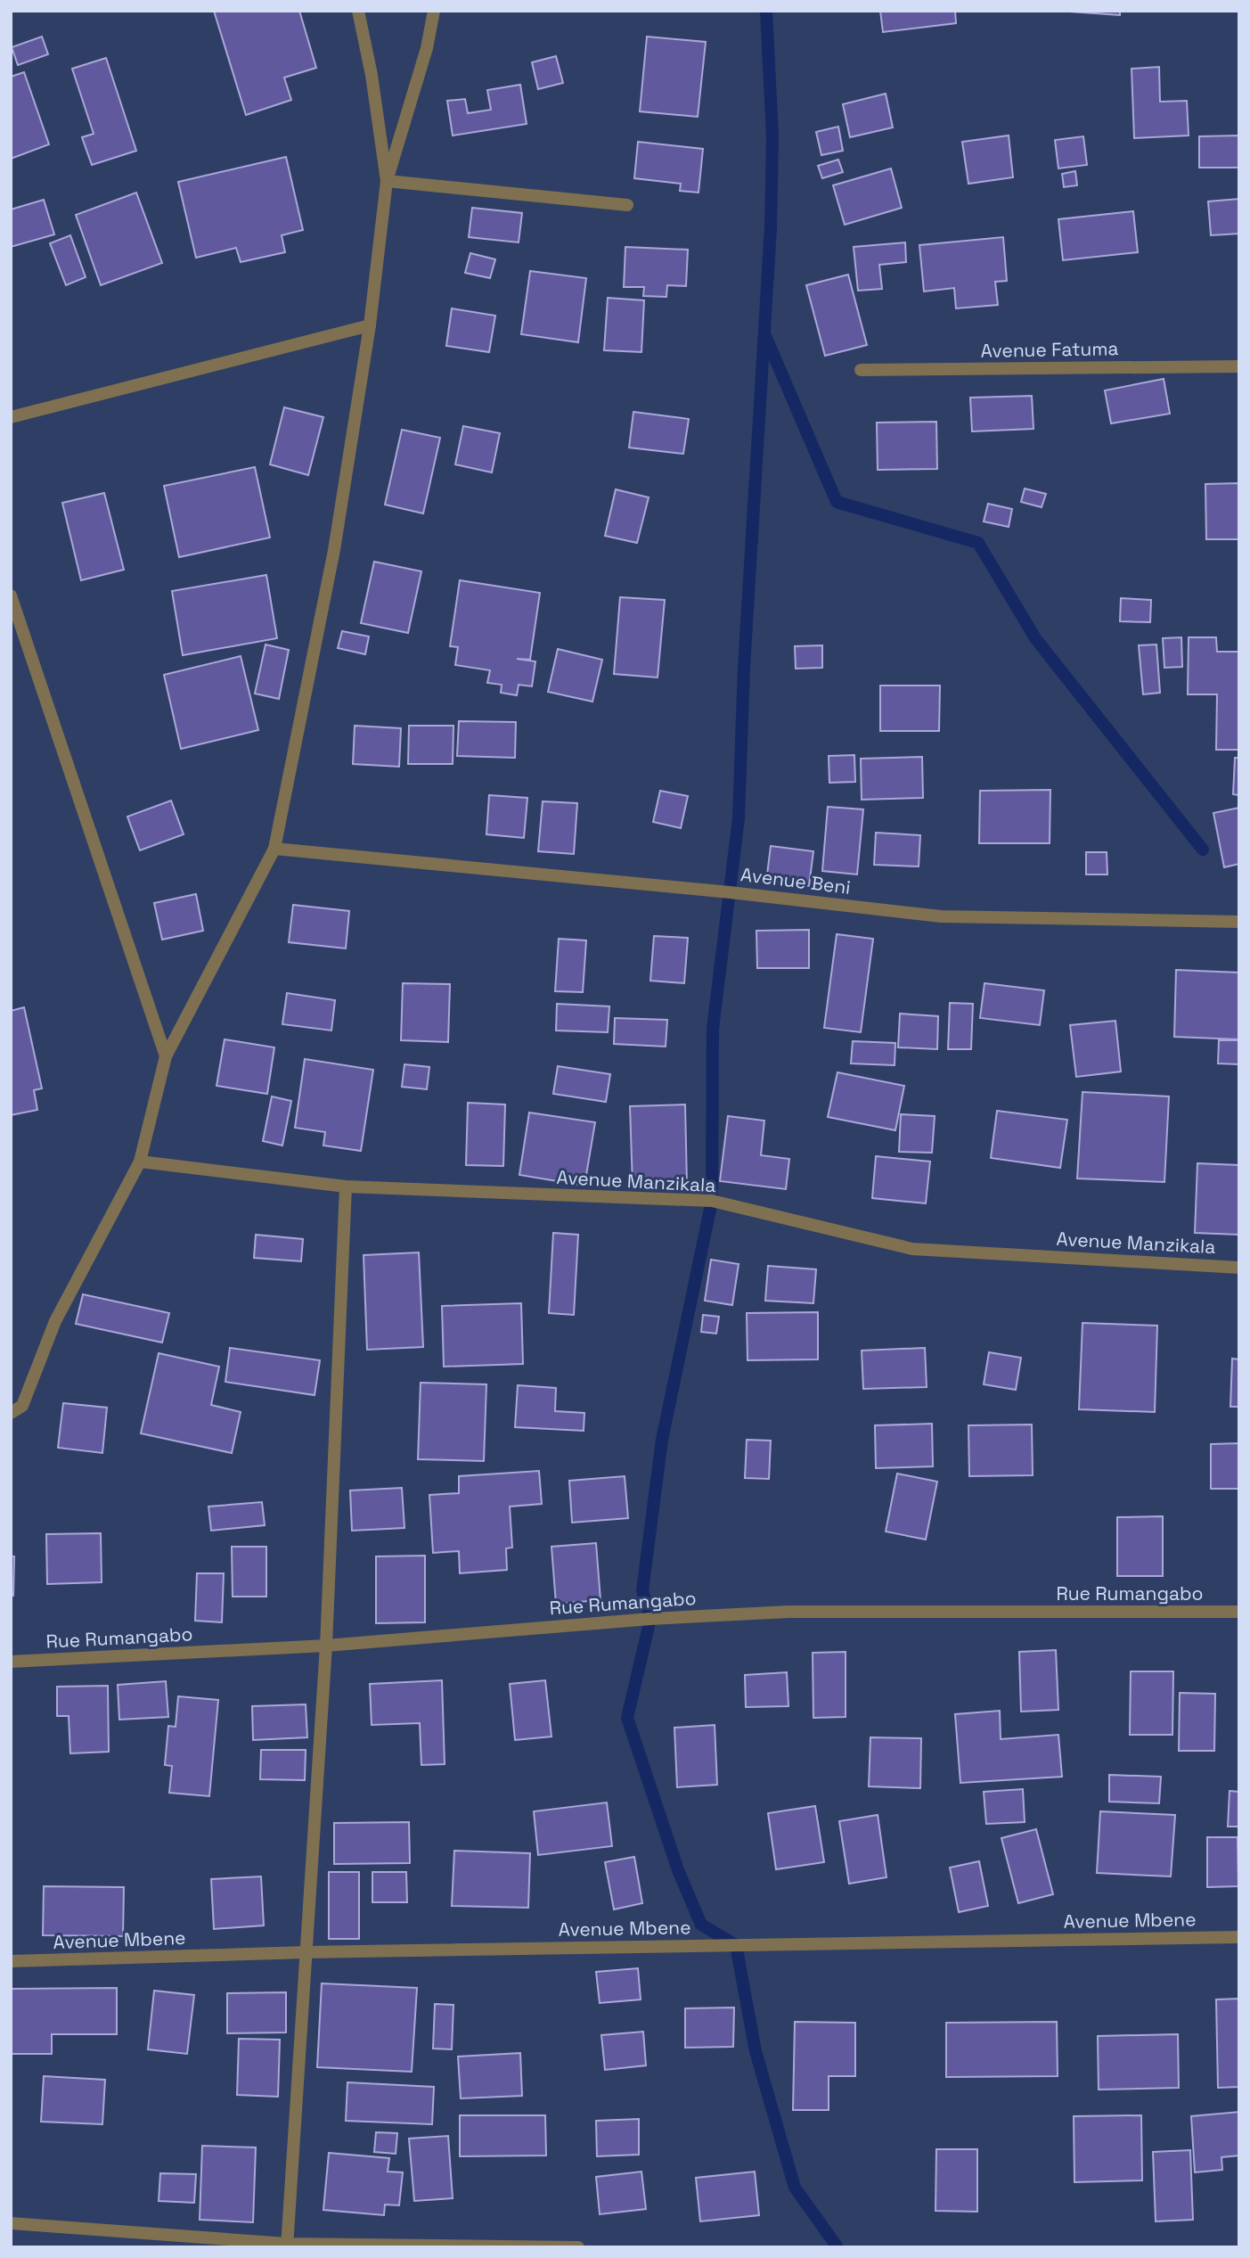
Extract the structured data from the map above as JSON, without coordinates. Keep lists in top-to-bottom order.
{
  "streets": {
    "street": [
      "Avenue Fatuma",
      "Avenue Beni",
      "Avenue Manzikala",
      "Rue Rumangabo",
      "Avenue Mbene"
    ]
  }
}
